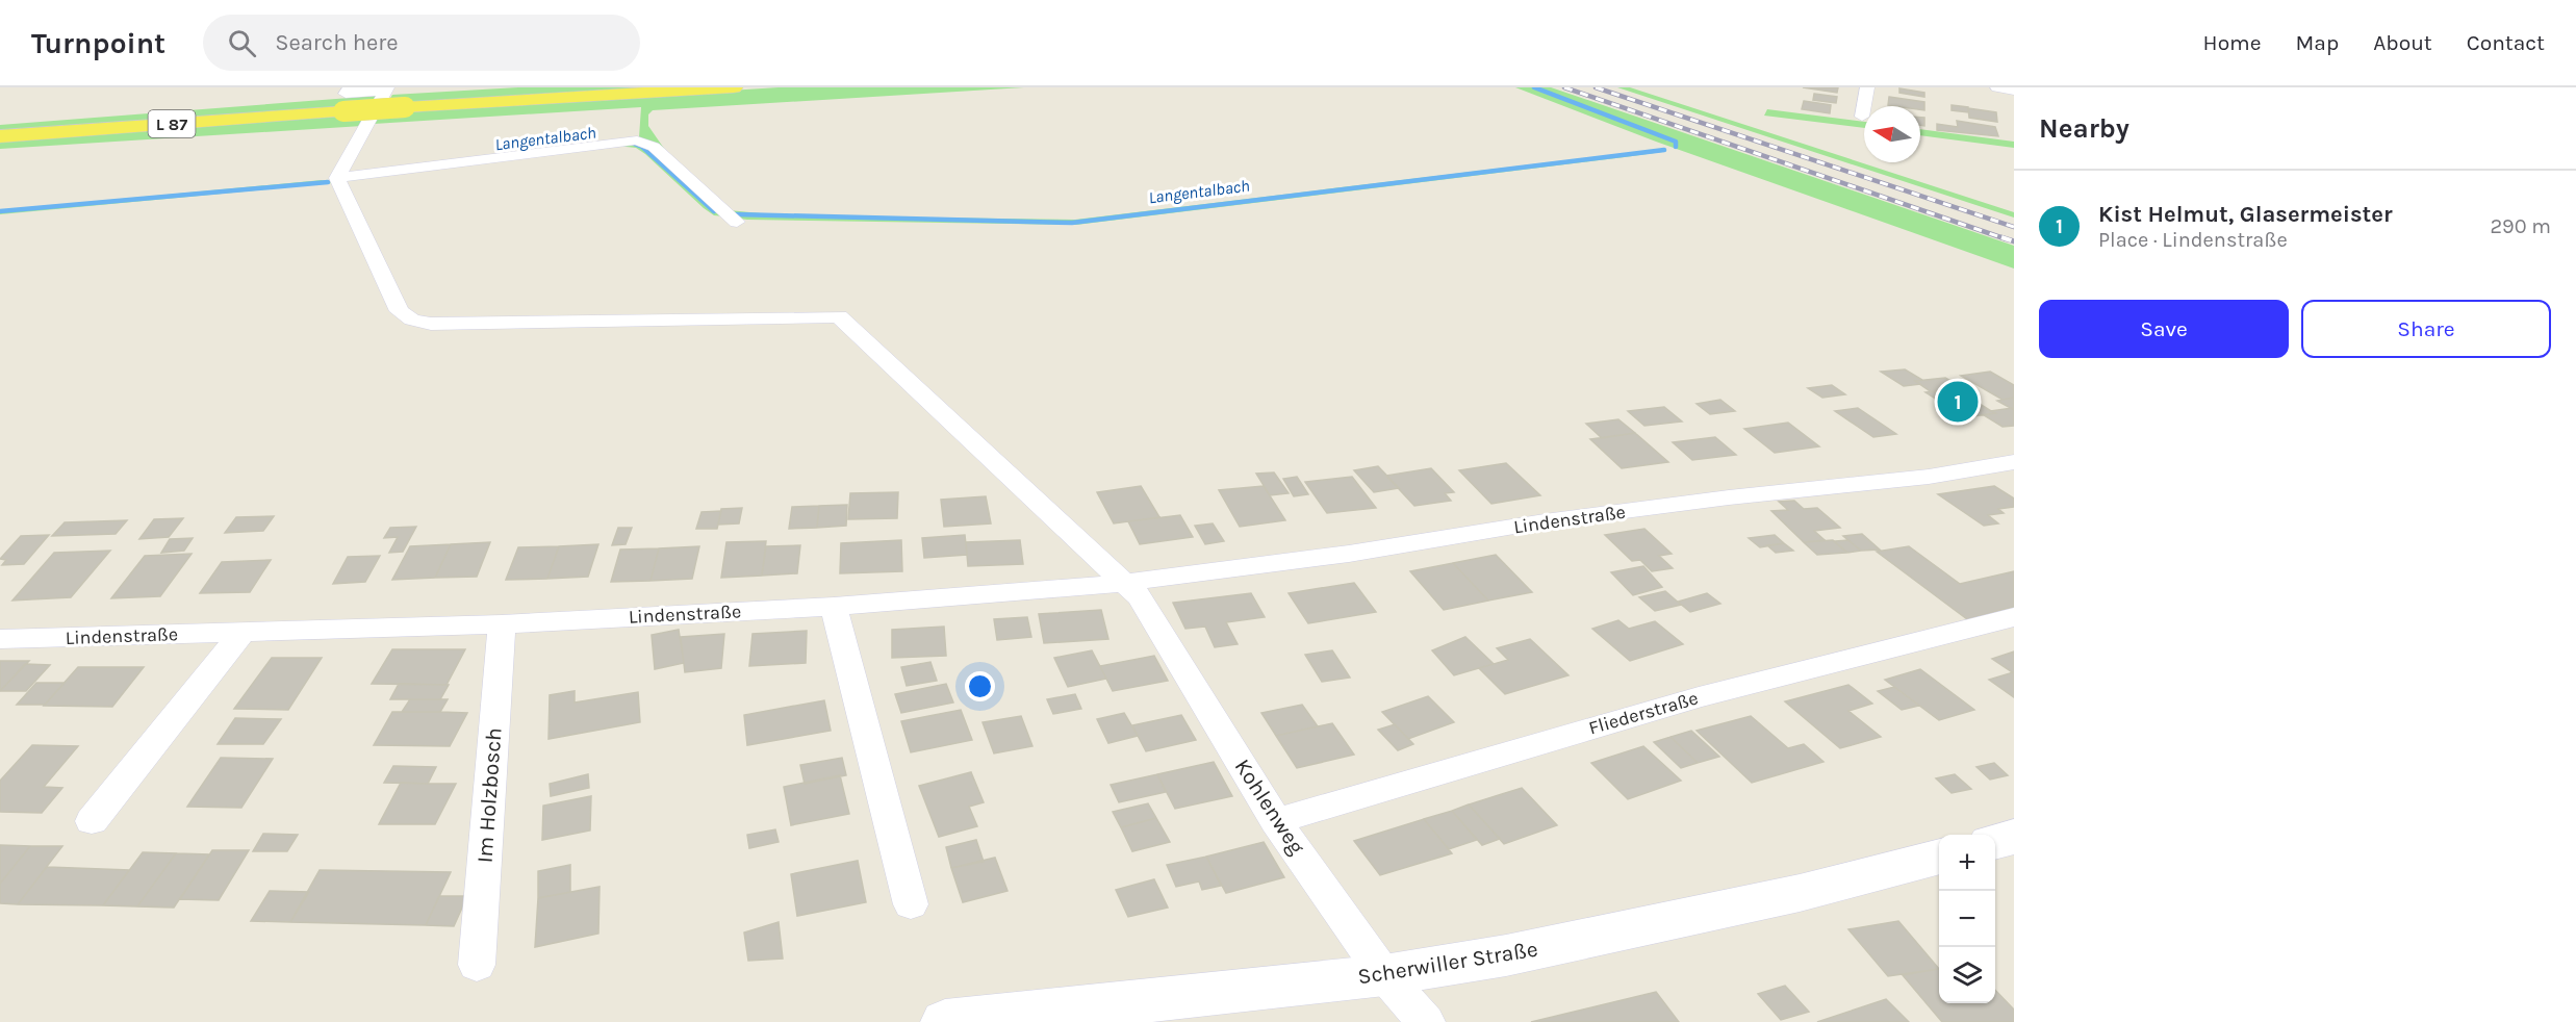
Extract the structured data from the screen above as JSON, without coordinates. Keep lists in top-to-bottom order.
{
  "streets": {
    "main road": ["L 87"],
    "street": [
      "Lindenstraße",
      "Fliederstraße",
      "Im Holzbosch",
      "Kohlenweg",
      "Scherwiller Straße"
    ]
  },
  "crossings": [
    ["Lindenstraße", "Im Holzbosch"],
    ["Lindenstraße", "Kohlenweg"],
    ["Fliederstraße", "Kohlenweg"],
    ["Kohlenweg", "Scherwiller Straße"]
  ],
  "water": ["Langentalbach"],
  "north": "left",
  "page": {
    "header": "Turnpoint",
    "search": "Search here",
    "nav": [
      "Home",
      "Map",
      "About",
      "Contact"
    ],
    "heading": "Nearby",
    "list": [
      {
        "mark": "1",
        "name": "Kist Helmut, Glasermeister",
        "note": "Place · Lindenstraße",
        "value": "290 m"
      }
    ],
    "buttons": ["Save", "Share"],
    "pins": "1",
    "map_buttons": ["+", "−"]
  }
}
